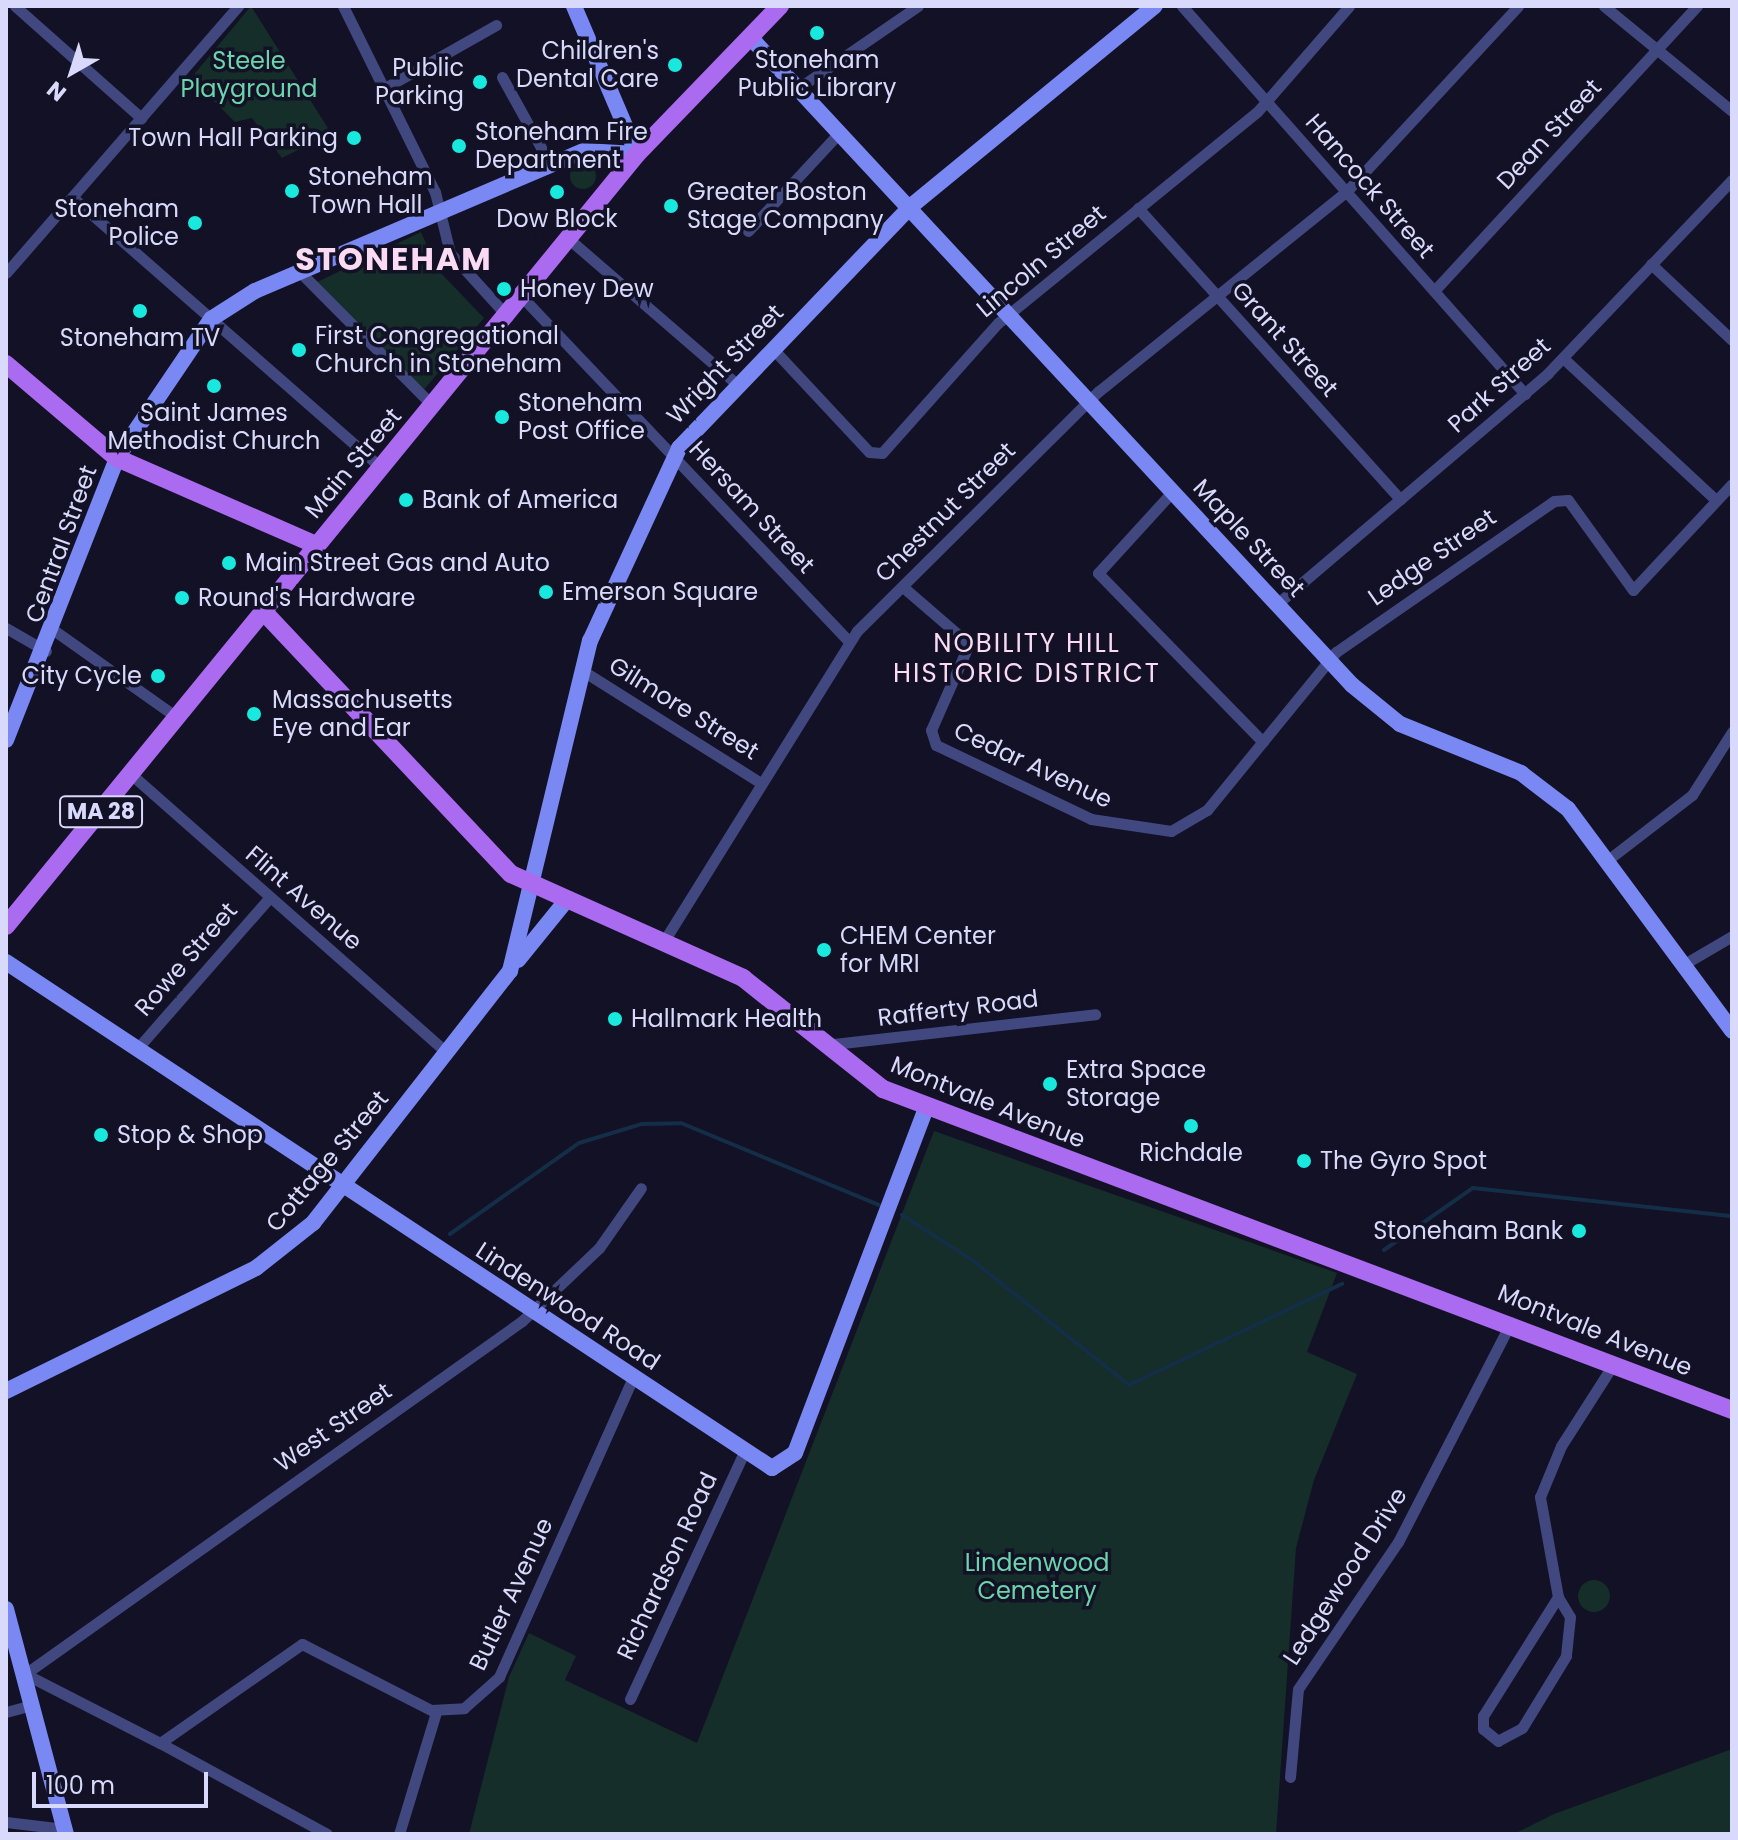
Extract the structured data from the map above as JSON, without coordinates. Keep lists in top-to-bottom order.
{
  "streets": {
    "main road": ["Main Street", "MA 28", "Montvale Avenue"],
    "street": [
      "Dean Street",
      "Hancock Street",
      "Lincoln Street",
      "Grant Street",
      "Wright Street",
      "Park Street",
      "Hersam Street",
      "Chestnut Street",
      "Maple Street",
      "Central Street",
      "Ledge Street",
      "Gilmore Street",
      "Cedar Avenue",
      "Flint Avenue",
      "Rowe Street",
      "Rafferty Road",
      "Cottage Street",
      "Lindenwood Road",
      "West Street",
      "Richardson Road",
      "Ledgewood Drive",
      "Butler Avenue"
    ]
  },
  "crossings": [
    ["Dean Street", "Hancock Street"],
    ["Hancock Street", "Lincoln Street"],
    ["Hancock Street", "Park Street"],
    ["Hancock Street", "Chestnut Street"],
    ["Lincoln Street", "Grant Street"],
    ["Lincoln Street", "Wright Street"],
    ["Lincoln Street", "Maple Street"],
    ["Grant Street", "Park Street"],
    ["Grant Street", "Chestnut Street"],
    ["Wright Street", "Hersam Street"],
    ["Wright Street", "Maple Street"],
    ["Wright Street", "Gilmore Street"],
    ["Wright Street", "Montvale Avenue"],
    ["Wright Street", "Cottage Street"],
    ["Park Street", "Maple Street"],
    ["Main Street", "Hersam Street"],
    ["Main Street", "Maple Street"],
    ["Main Street", "Central Street"],
    ["Main Street", "Flint Avenue"],
    ["Main Street", "Montvale Avenue"],
    ["Hersam Street", "Chestnut Street"],
    ["Chestnut Street", "Maple Street"],
    ["Chestnut Street", "Gilmore Street"],
    ["Chestnut Street", "Cedar Avenue"],
    ["Chestnut Street", "Montvale Avenue"],
    ["Maple Street", "Ledge Street"],
    ["Maple Street", "Cedar Avenue"],
    ["Ledge Street", "Cedar Avenue"],
    ["Flint Avenue", "Rowe Street"],
    ["Flint Avenue", "Cottage Street"],
    ["Rowe Street", "Lindenwood Road"],
    ["Rafferty Road", "Montvale Avenue"],
    ["Montvale Avenue", "Cottage Street"],
    ["Montvale Avenue", "Lindenwood Road"],
    ["Montvale Avenue", "Ledgewood Drive"],
    ["Cottage Street", "Lindenwood Road"],
    ["Lindenwood Road", "West Street"],
    ["Lindenwood Road", "Richardson Road"],
    ["Lindenwood Road", "Butler Avenue"]
  ],
  "districts": ["STONEHAM", "NOBILITY HILL HISTORIC DISTRICT"],
  "parks": ["Steele Playground", "Lindenwood Cemetery"],
  "places": [
    "Stoneham Public Library",
    "Children's Dental Care",
    "Public Parking",
    "Town Hall Parking",
    "Stoneham Fire Department",
    "Stoneham Town Hall",
    "Dow Block",
    "Greater Boston Stage Company",
    "Stoneham Police",
    "Honey Dew",
    "Stoneham TV",
    "First Congregational Church in Stoneham",
    "Saint James Methodist Church",
    "Stoneham Post Office",
    "Bank of America",
    "Main Street Gas and Auto",
    "Emerson Square",
    "Round's Hardware",
    "City Cycle",
    "Massachusetts Eye and Ear",
    "CHEM Center for MRI",
    "Hallmark Health",
    "Extra Space Storage",
    "Richdale",
    "Stop & Shop",
    "The Gyro Spot",
    "Stoneham Bank"
  ],
  "scale_bar": "100 m",
  "north": "bottom left"
}
